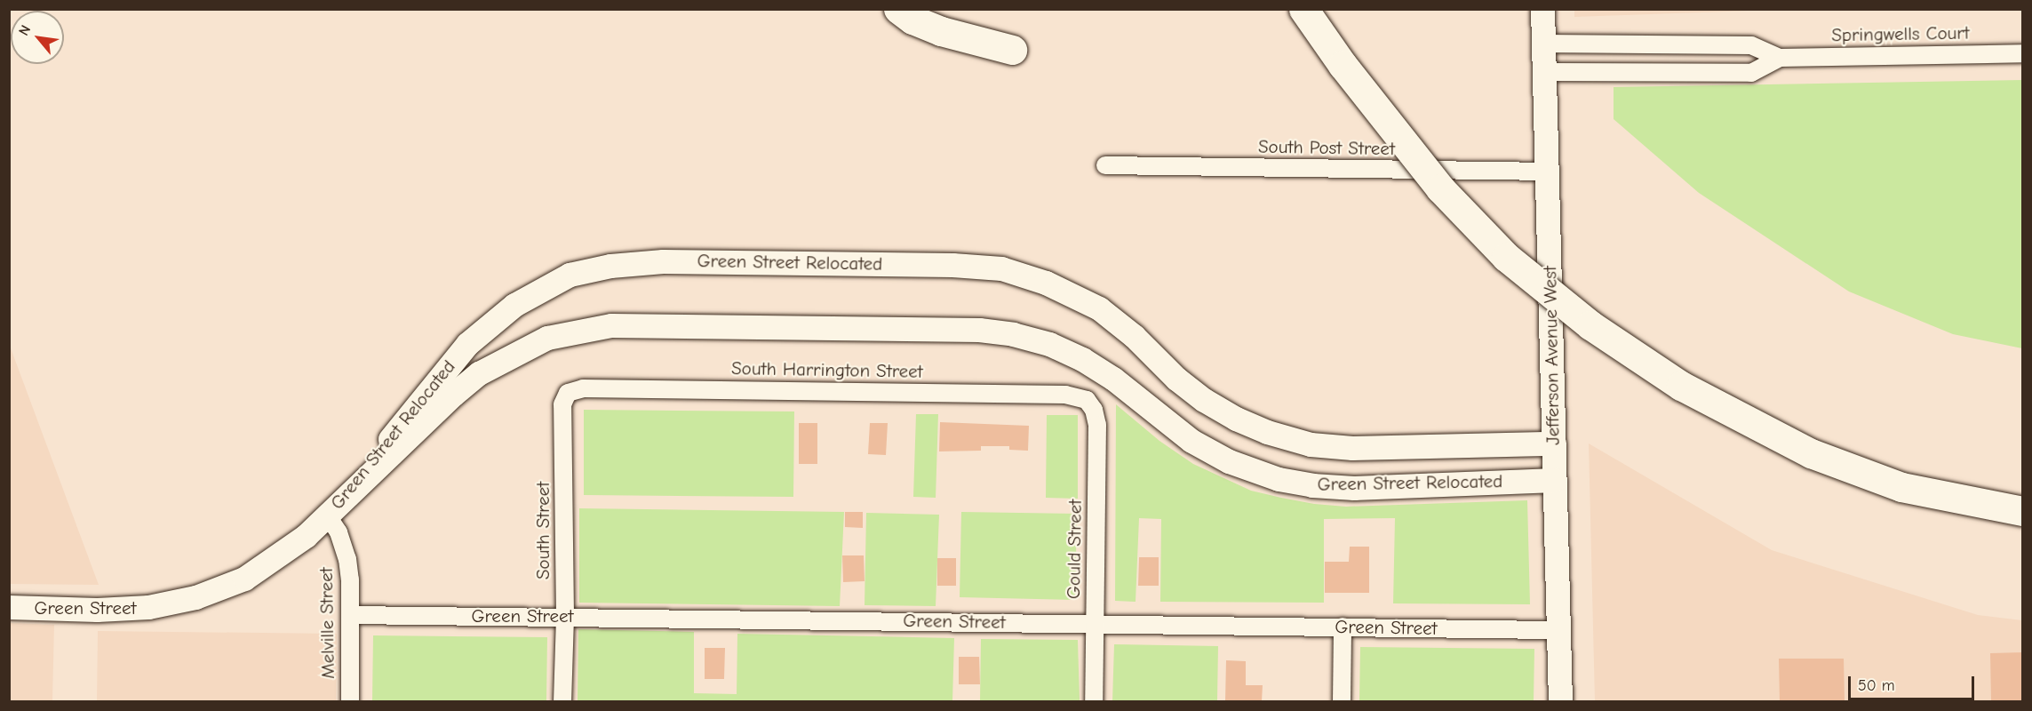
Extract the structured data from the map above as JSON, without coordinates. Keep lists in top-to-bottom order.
{
  "streets": {
    "street": [
      "Springwells Court",
      "South Post Street",
      "Green Street Relocated",
      "Jefferson Avenue West",
      "South Harrington Street",
      "South Street",
      "Gould Street",
      "Green Street",
      "Melville Street"
    ]
  },
  "crossings": [
    ["Springwells Court", "Jefferson Avenue West"],
    ["South Post Street", "Jefferson Avenue West"],
    ["Green Street Relocated", "Jefferson Avenue West"],
    ["Green Street Relocated", "Green Street"],
    ["Green Street Relocated", "Melville Street"],
    ["Jefferson Avenue West", "Green Street"],
    ["South Harrington Street", "South Street"],
    ["South Harrington Street", "Gould Street"],
    ["South Street", "Green Street"],
    ["Gould Street", "Green Street"],
    ["Green Street", "Melville Street"]
  ],
  "scale_bar": "50 m",
  "north": "top left"
}
